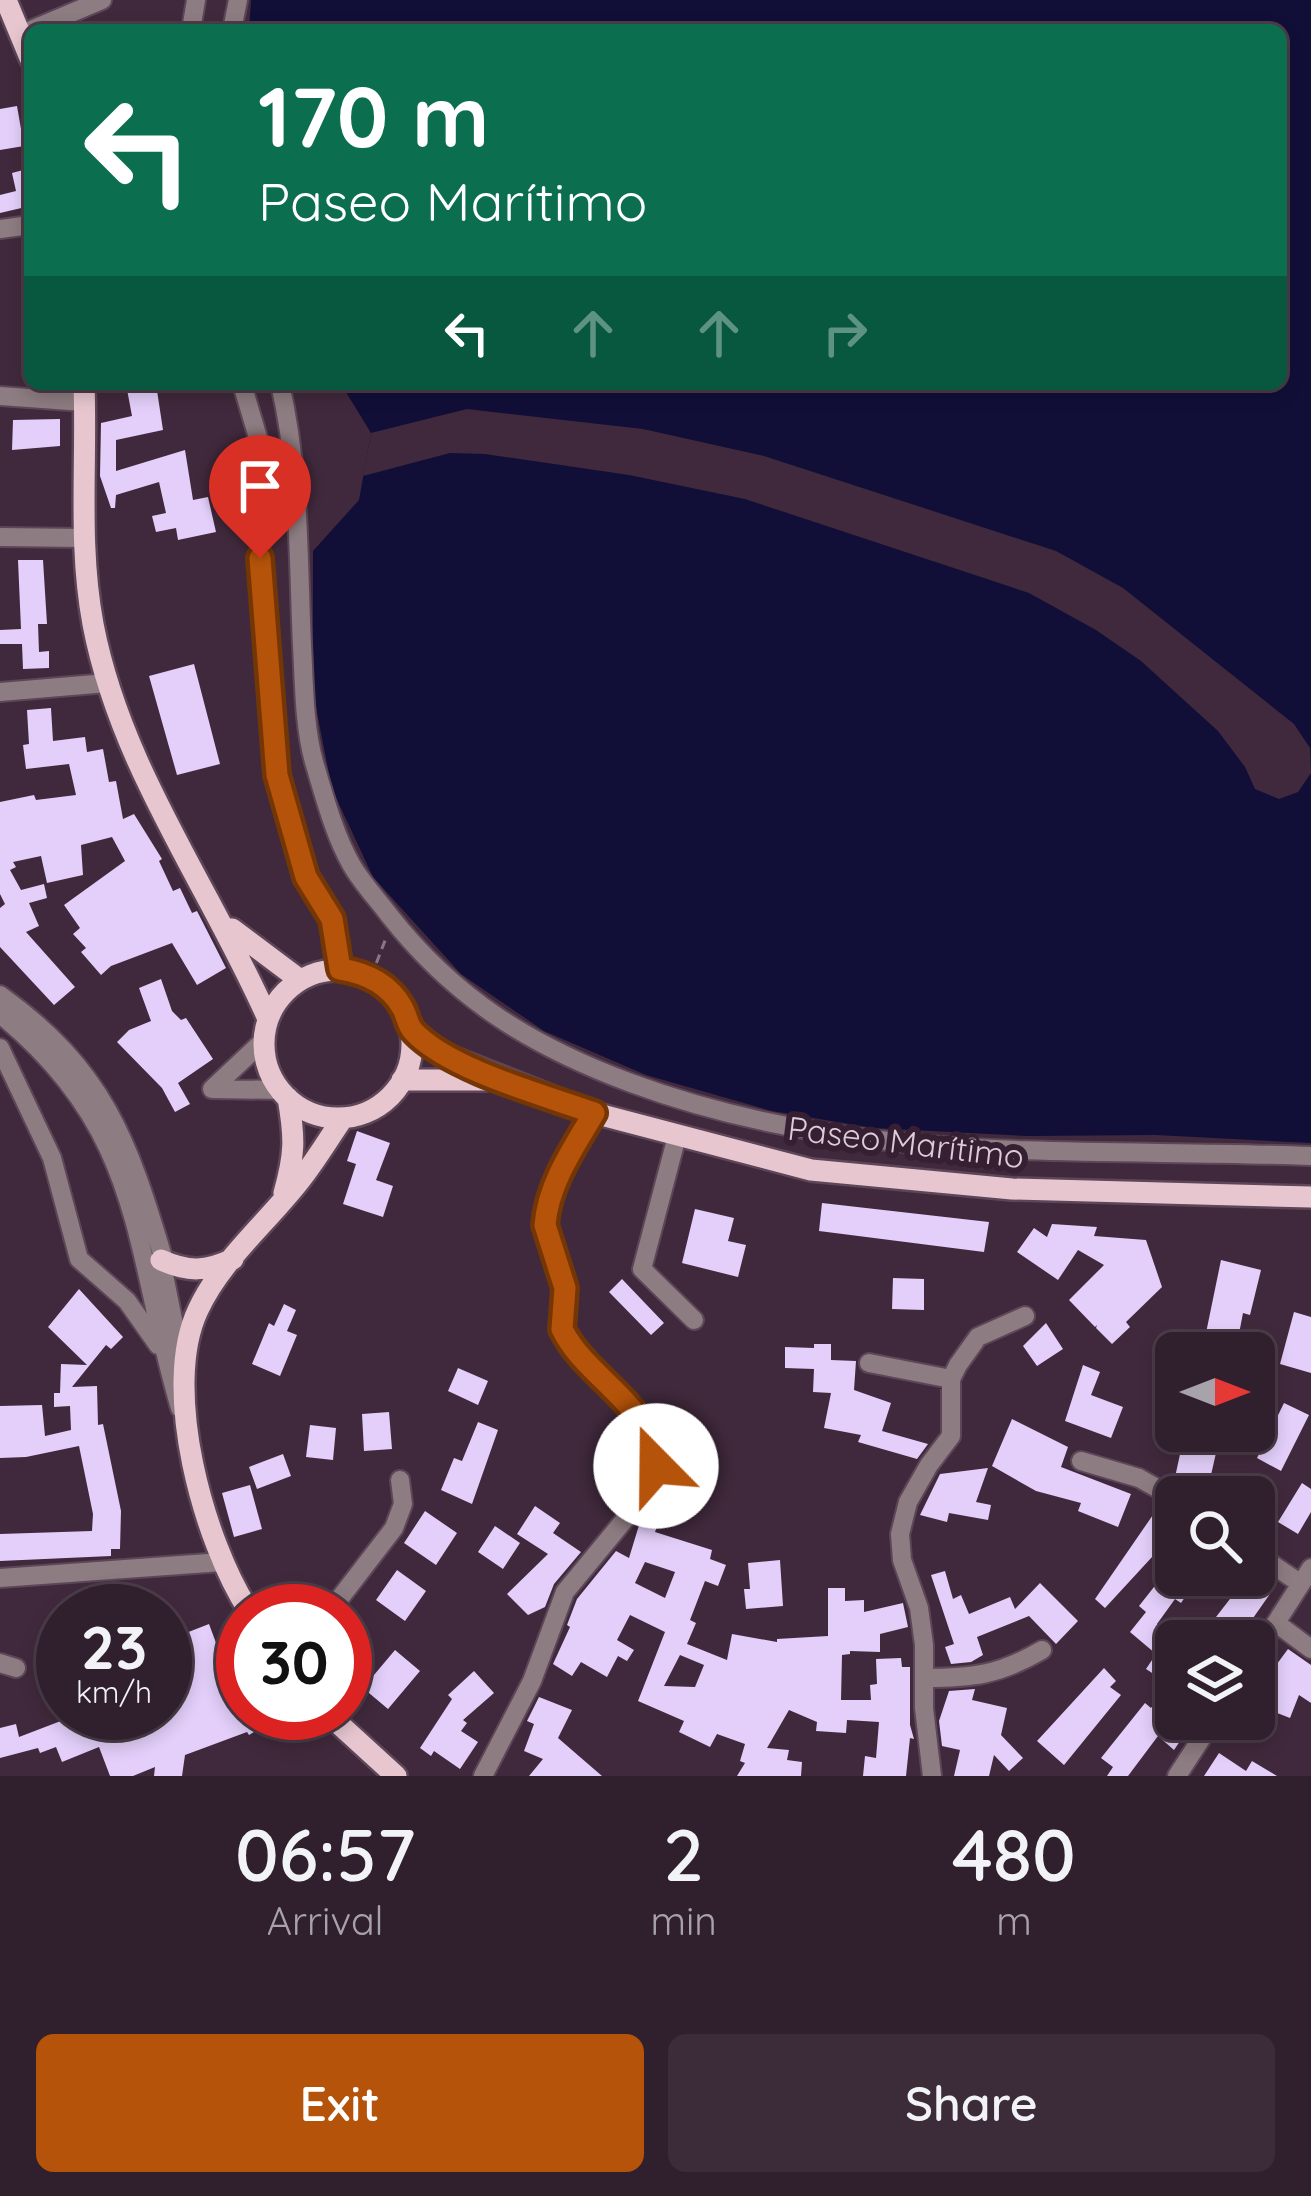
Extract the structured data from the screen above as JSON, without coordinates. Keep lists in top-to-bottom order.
{
  "streets": {
    "main road": ["Paseo Marítimo"]
  },
  "north": "right",
  "page": {
    "turn": ["170 m", "Paseo Marítimo"],
    "speed": "23 km/h",
    "limit": "30",
    "eta": [
      "06:57",
      "Arrival",
      "2",
      "min",
      "480",
      "m"
    ],
    "buttons": ["Exit", "Share"]
  }
}
